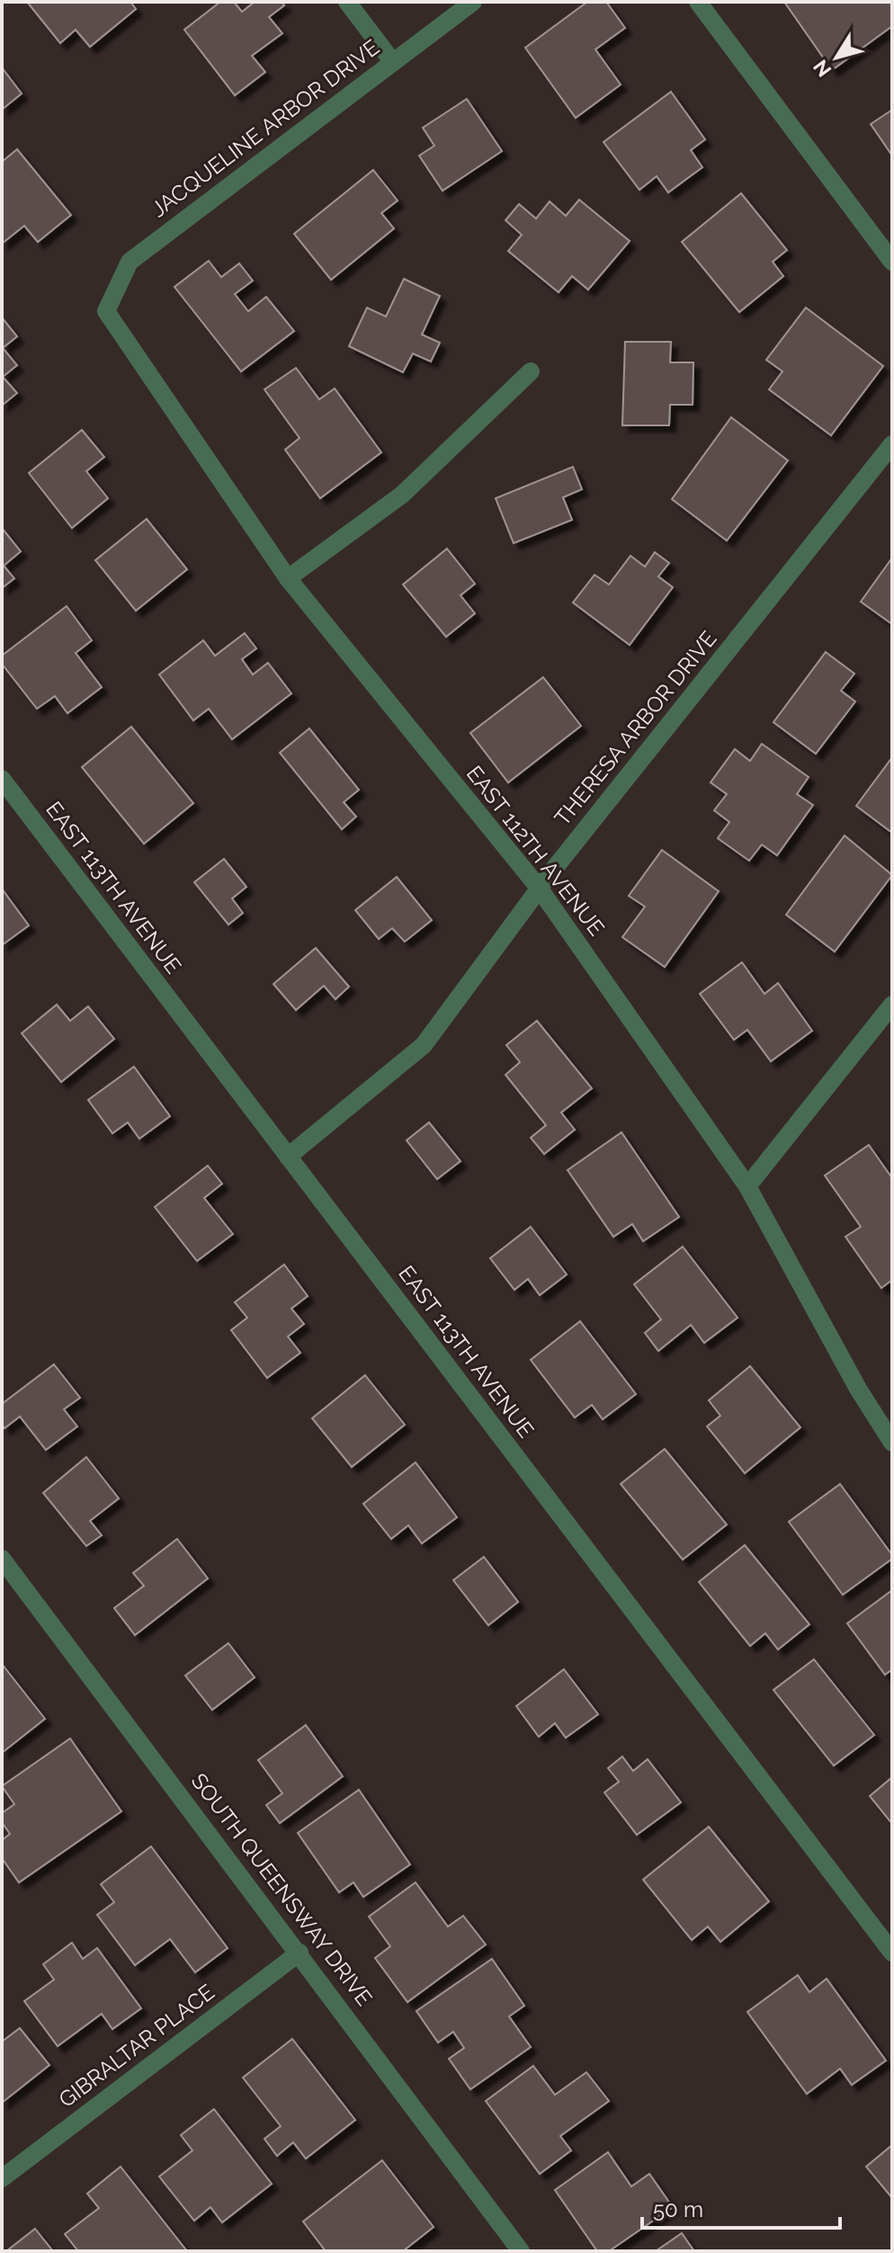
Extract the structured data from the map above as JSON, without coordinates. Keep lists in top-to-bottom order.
{
  "streets": {
    "street": [
      "JACQUELINE ARBOR DRIVE",
      "THERESA ARBOR DRIVE",
      "EAST 112TH AVENUE",
      "EAST 113TH AVENUE",
      "SOUTH QUEENSWAY DRIVE",
      "GIBRALTAR PLACE"
    ]
  },
  "crossings": [
    ["JACQUELINE ARBOR DRIVE", "EAST 112TH AVENUE"],
    ["THERESA ARBOR DRIVE", "EAST 112TH AVENUE"],
    ["THERESA ARBOR DRIVE", "EAST 113TH AVENUE"],
    ["SOUTH QUEENSWAY DRIVE", "GIBRALTAR PLACE"]
  ],
  "scale_bar": "50 m",
  "north": "bottom left"
}
